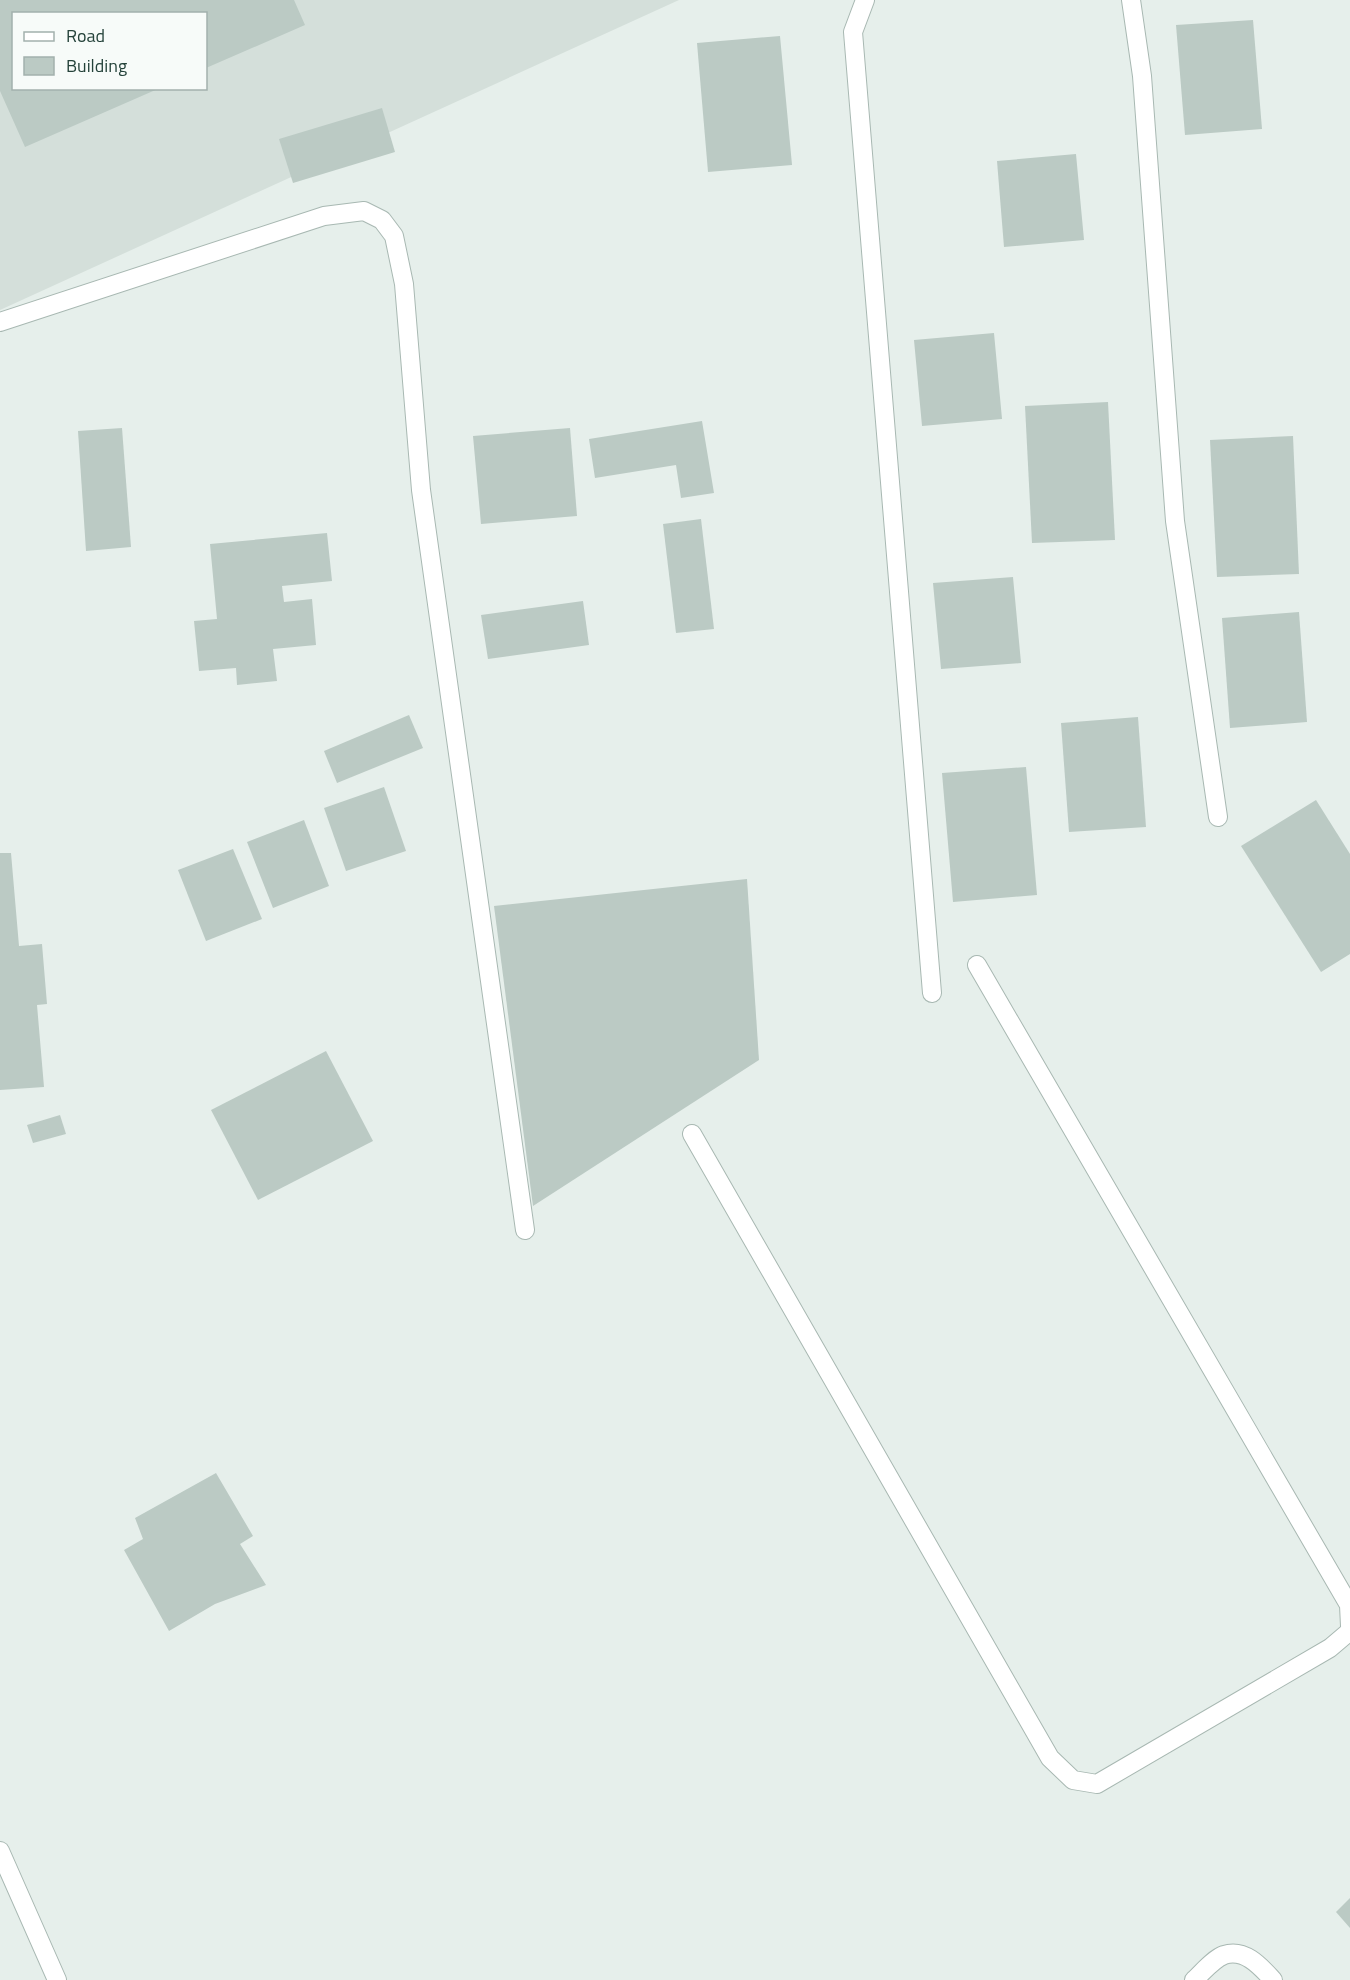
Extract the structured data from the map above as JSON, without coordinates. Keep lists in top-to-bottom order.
{
  "legend": ["Road", "Building"]
}
